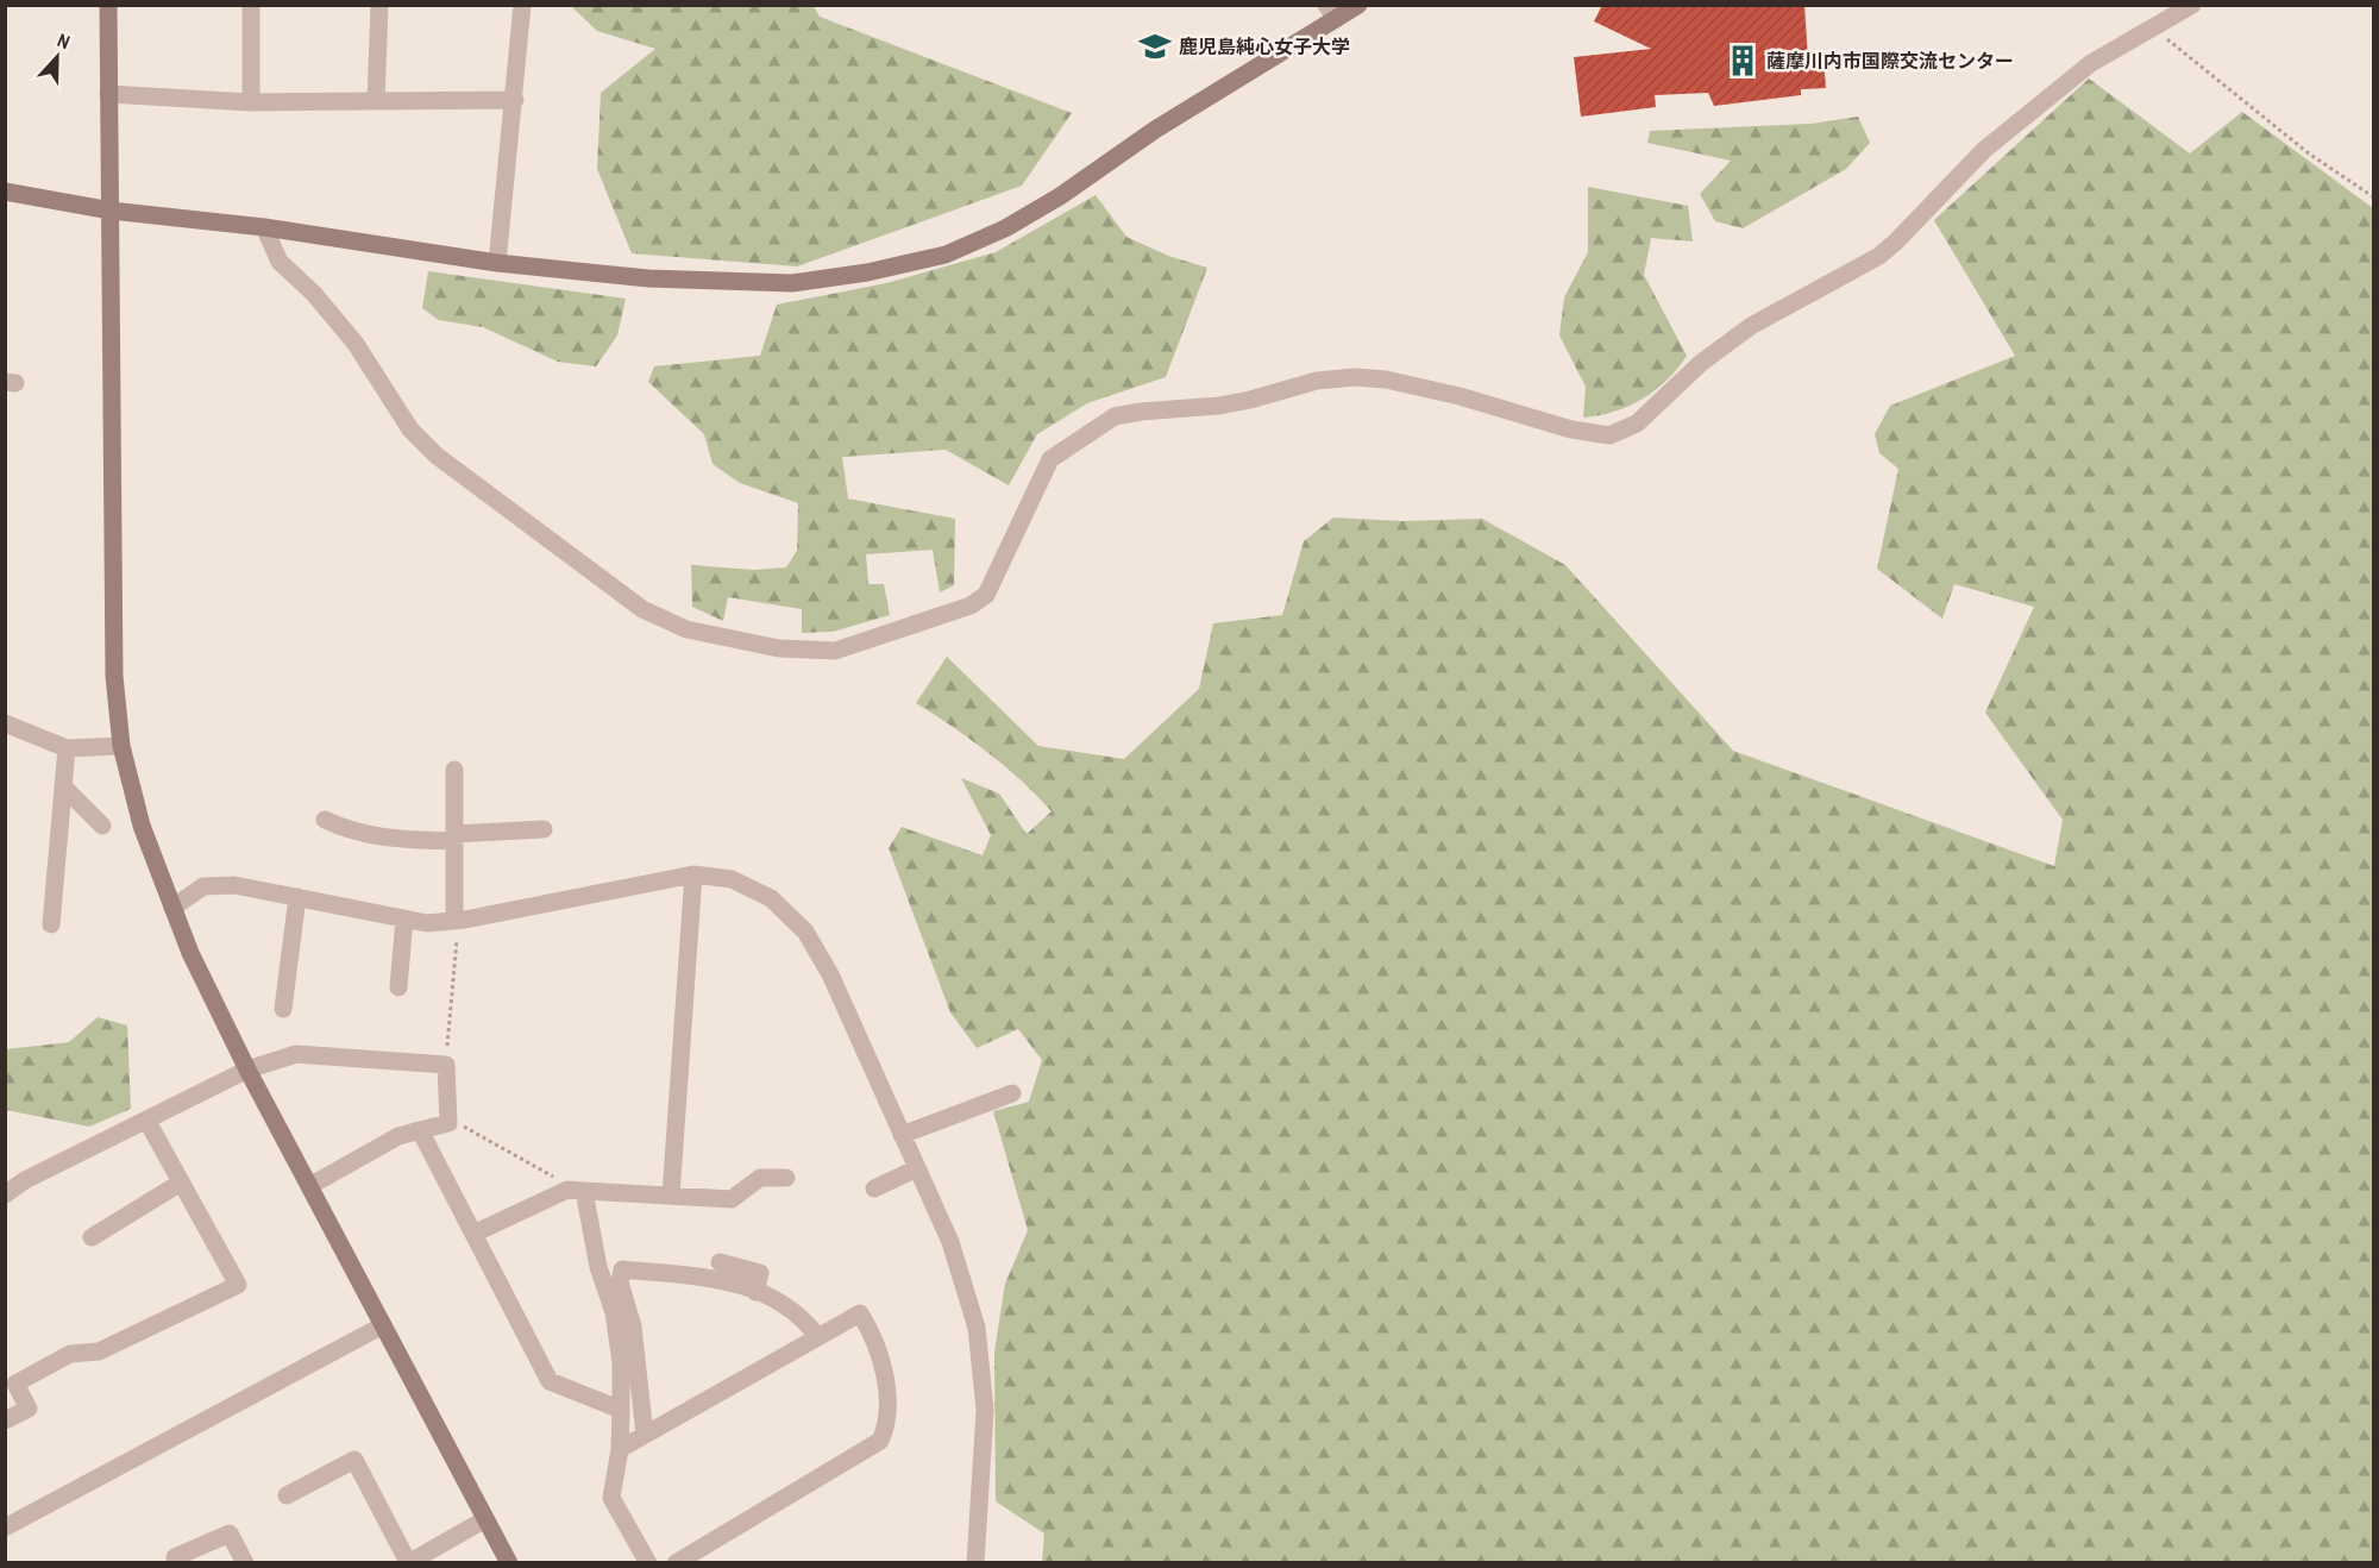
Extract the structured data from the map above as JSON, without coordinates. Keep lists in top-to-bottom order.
{
  "places": {
    "school or university": ["鹿児島純心女子大学"],
    "building": ["薩摩川内市国際交流センター"]
  },
  "north": "top"
}
